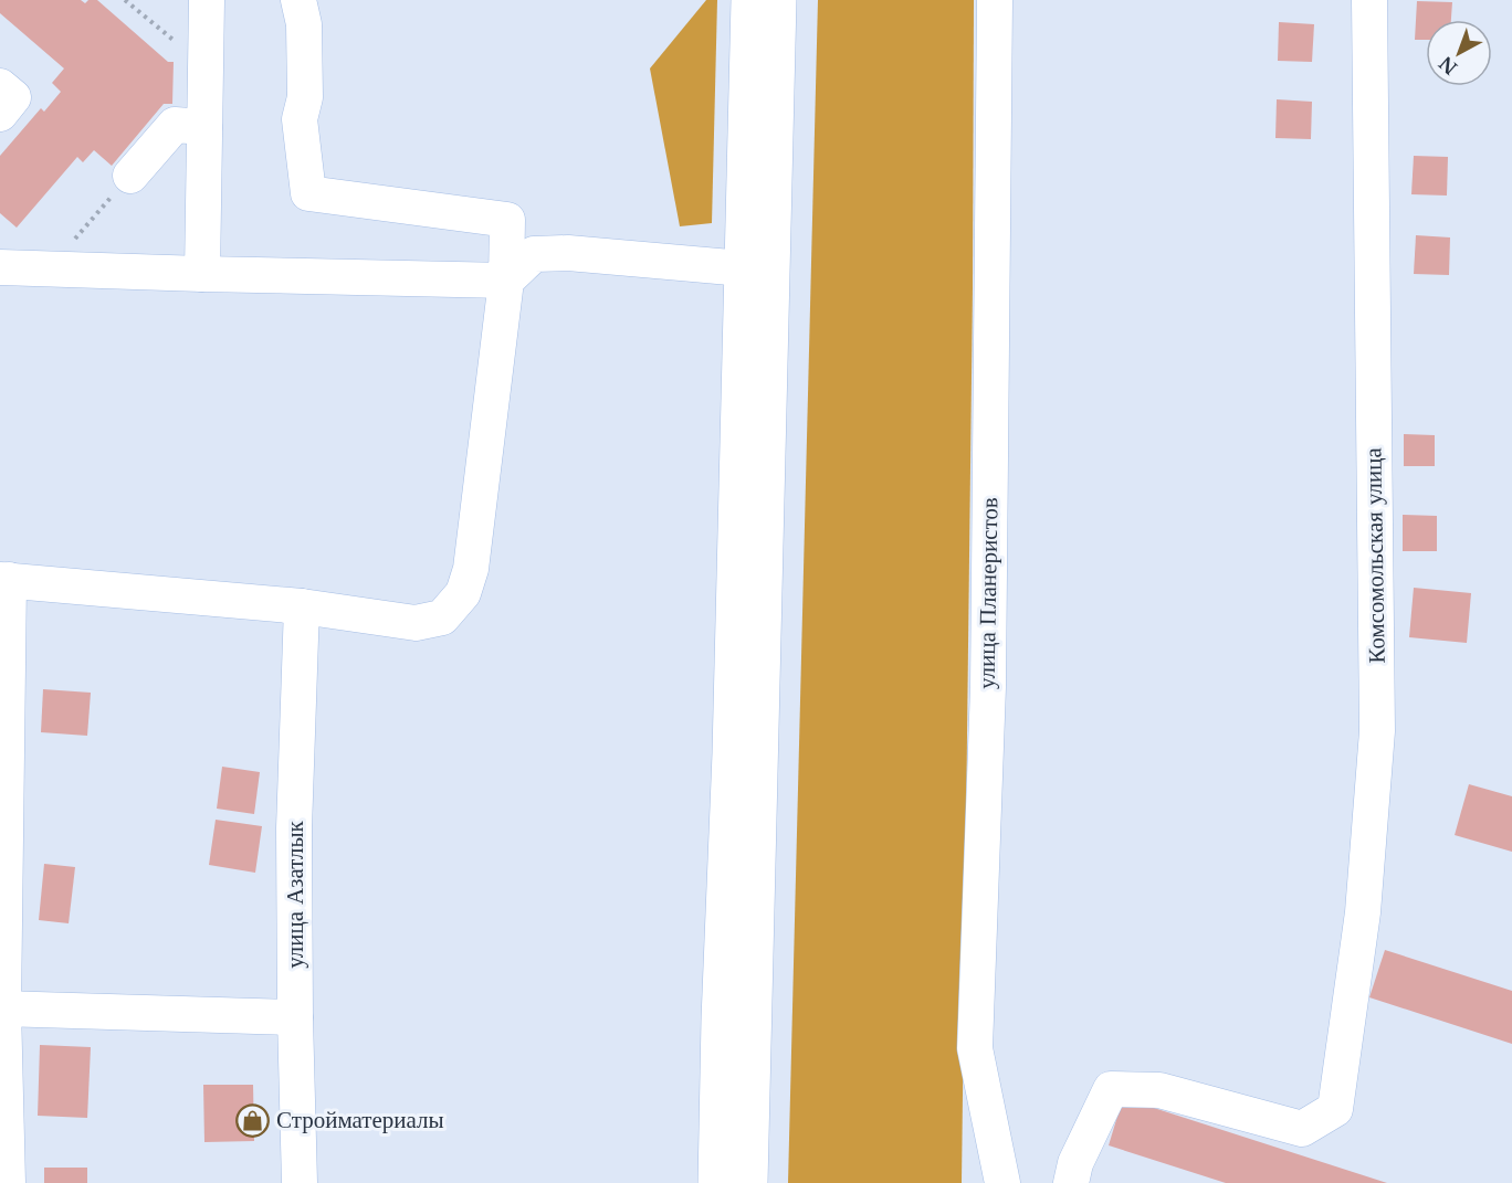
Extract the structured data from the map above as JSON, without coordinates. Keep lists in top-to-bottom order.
{
  "streets": {
    "street": ["Комсомольская улица", "улица Планеристов", "улица Азатлык"]
  },
  "places": {
    "shop": ["Стройматериалы"]
  },
  "north": "bottom left"
}
